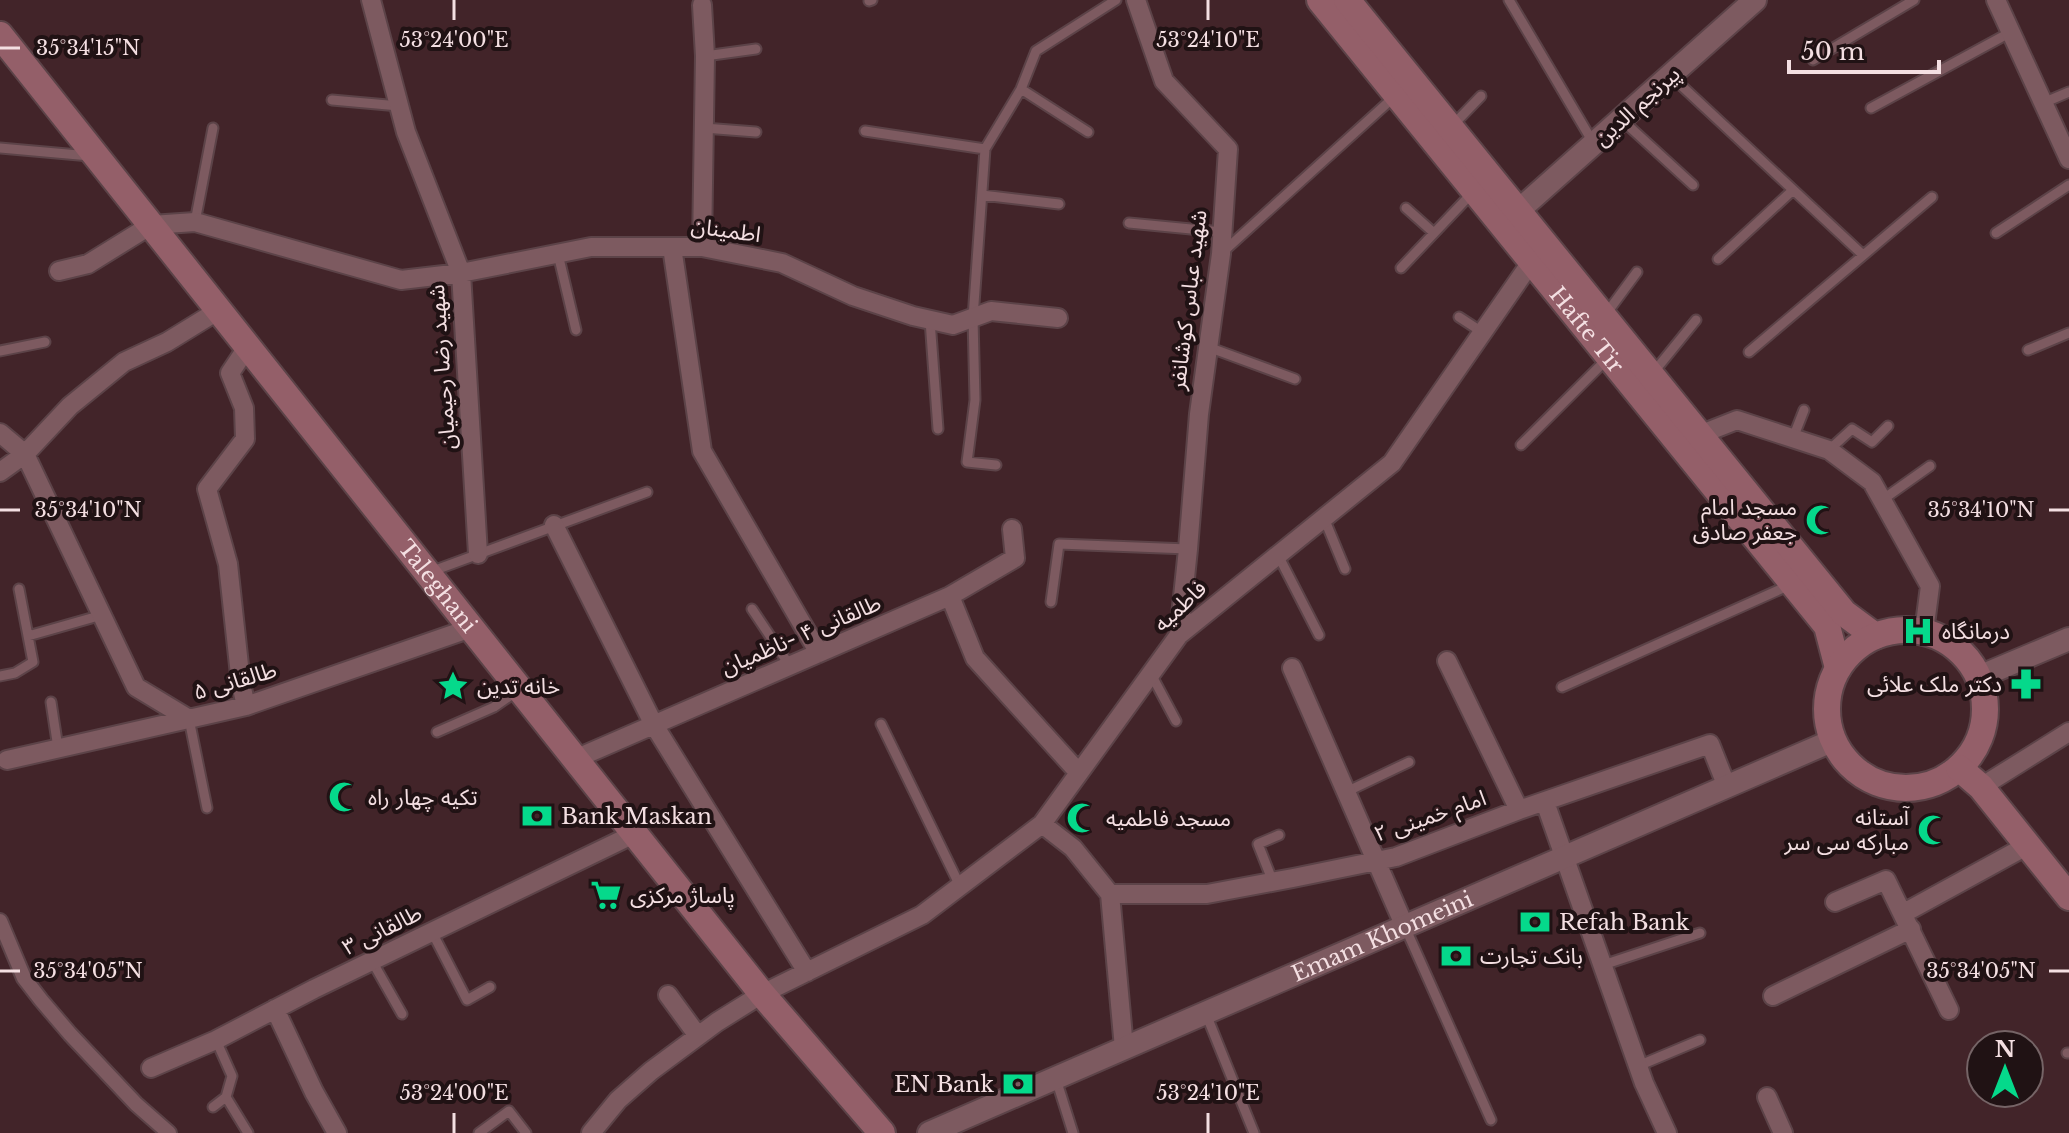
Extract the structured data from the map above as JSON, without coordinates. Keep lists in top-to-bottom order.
{
  "streets": {
    "main road": ["Hafte Tir", "Taleghani"],
    "street": [
      "پیرنجم الدین",
      "اطمینان",
      "شهید عباس کوشانفر",
      "شهید رضا رحیمیان",
      "فاطمیه",
      "طالقانی ۴ -ناظمیان",
      "طالقانی ۵",
      "امام خمینی ۲",
      "طالقانی ۳",
      "Emam Khomeini"
    ]
  },
  "crossings": [
    ["پیرنجم الدین", "Hafte Tir"],
    ["اطمینان", "شهید رضا رحیمیان"],
    ["اطمینان", "Taleghani"],
    ["شهید عباس کوشانفر", "فاطمیه"],
    ["Hafte Tir", "فاطمیه"],
    ["Hafte Tir", "Emam Khomeini"],
    ["Taleghani", "فاطمیه"],
    ["Taleghani", "طالقانی ۴ -ناظمیان"],
    ["Taleghani", "طالقانی ۵"],
    ["Taleghani", "طالقانی ۳"],
    ["امام خمینی ۲", "Emam Khomeini"]
  ],
  "places": {
    "mosque": [
      "مسجد امام جعفر صادق",
      "تکیه چهار راه",
      "مسجد فاطمیه",
      "آستانه مبارکه سی سر"
    ],
    "hospital": ["درمانگاه"],
    "pharmacy": ["دکتر ملک علائی"],
    "place": ["خانه تدین"],
    "bank": [
      "Bank Maskan",
      "Refah Bank",
      "بانک تجارت",
      "EN Bank"
    ],
    "supermarket": ["پاساژ مرکزی"]
  },
  "scale_bar": "50 m",
  "north": "top",
  "coordinates": [
    "53°24'00\"E",
    "53°24'10\"E",
    "35°34'15\"N",
    "35°34'10\"N",
    "35°34'05\"N"
  ]
}
